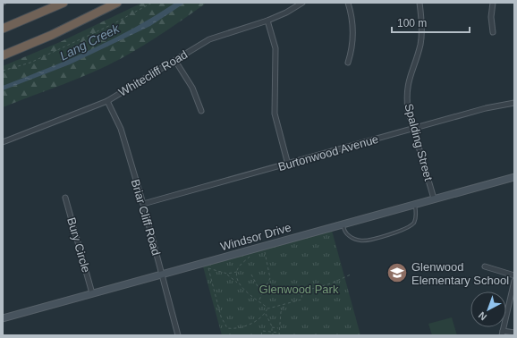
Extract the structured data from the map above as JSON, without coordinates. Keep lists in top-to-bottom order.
{
  "streets": {
    "street": [
      "Whitecliff Road",
      "Spalding Street",
      "Burtonwood Avenue",
      "Briar Cliff Road",
      "Windsor Drive",
      "Bury Circle"
    ]
  },
  "crossings": [
    ["Whitecliff Road", "Briar Cliff Road"],
    ["Spalding Street", "Burtonwood Avenue"],
    ["Spalding Street", "Windsor Drive"],
    ["Burtonwood Avenue", "Briar Cliff Road"],
    ["Briar Cliff Road", "Windsor Drive"],
    ["Windsor Drive", "Bury Circle"]
  ],
  "water": ["Lang Creek"],
  "parks": ["Glenwood Park"],
  "places": {
    "school or university": ["Glenwood Elementary School"]
  },
  "scale_bar": "100 m",
  "north": "bottom left"
}
